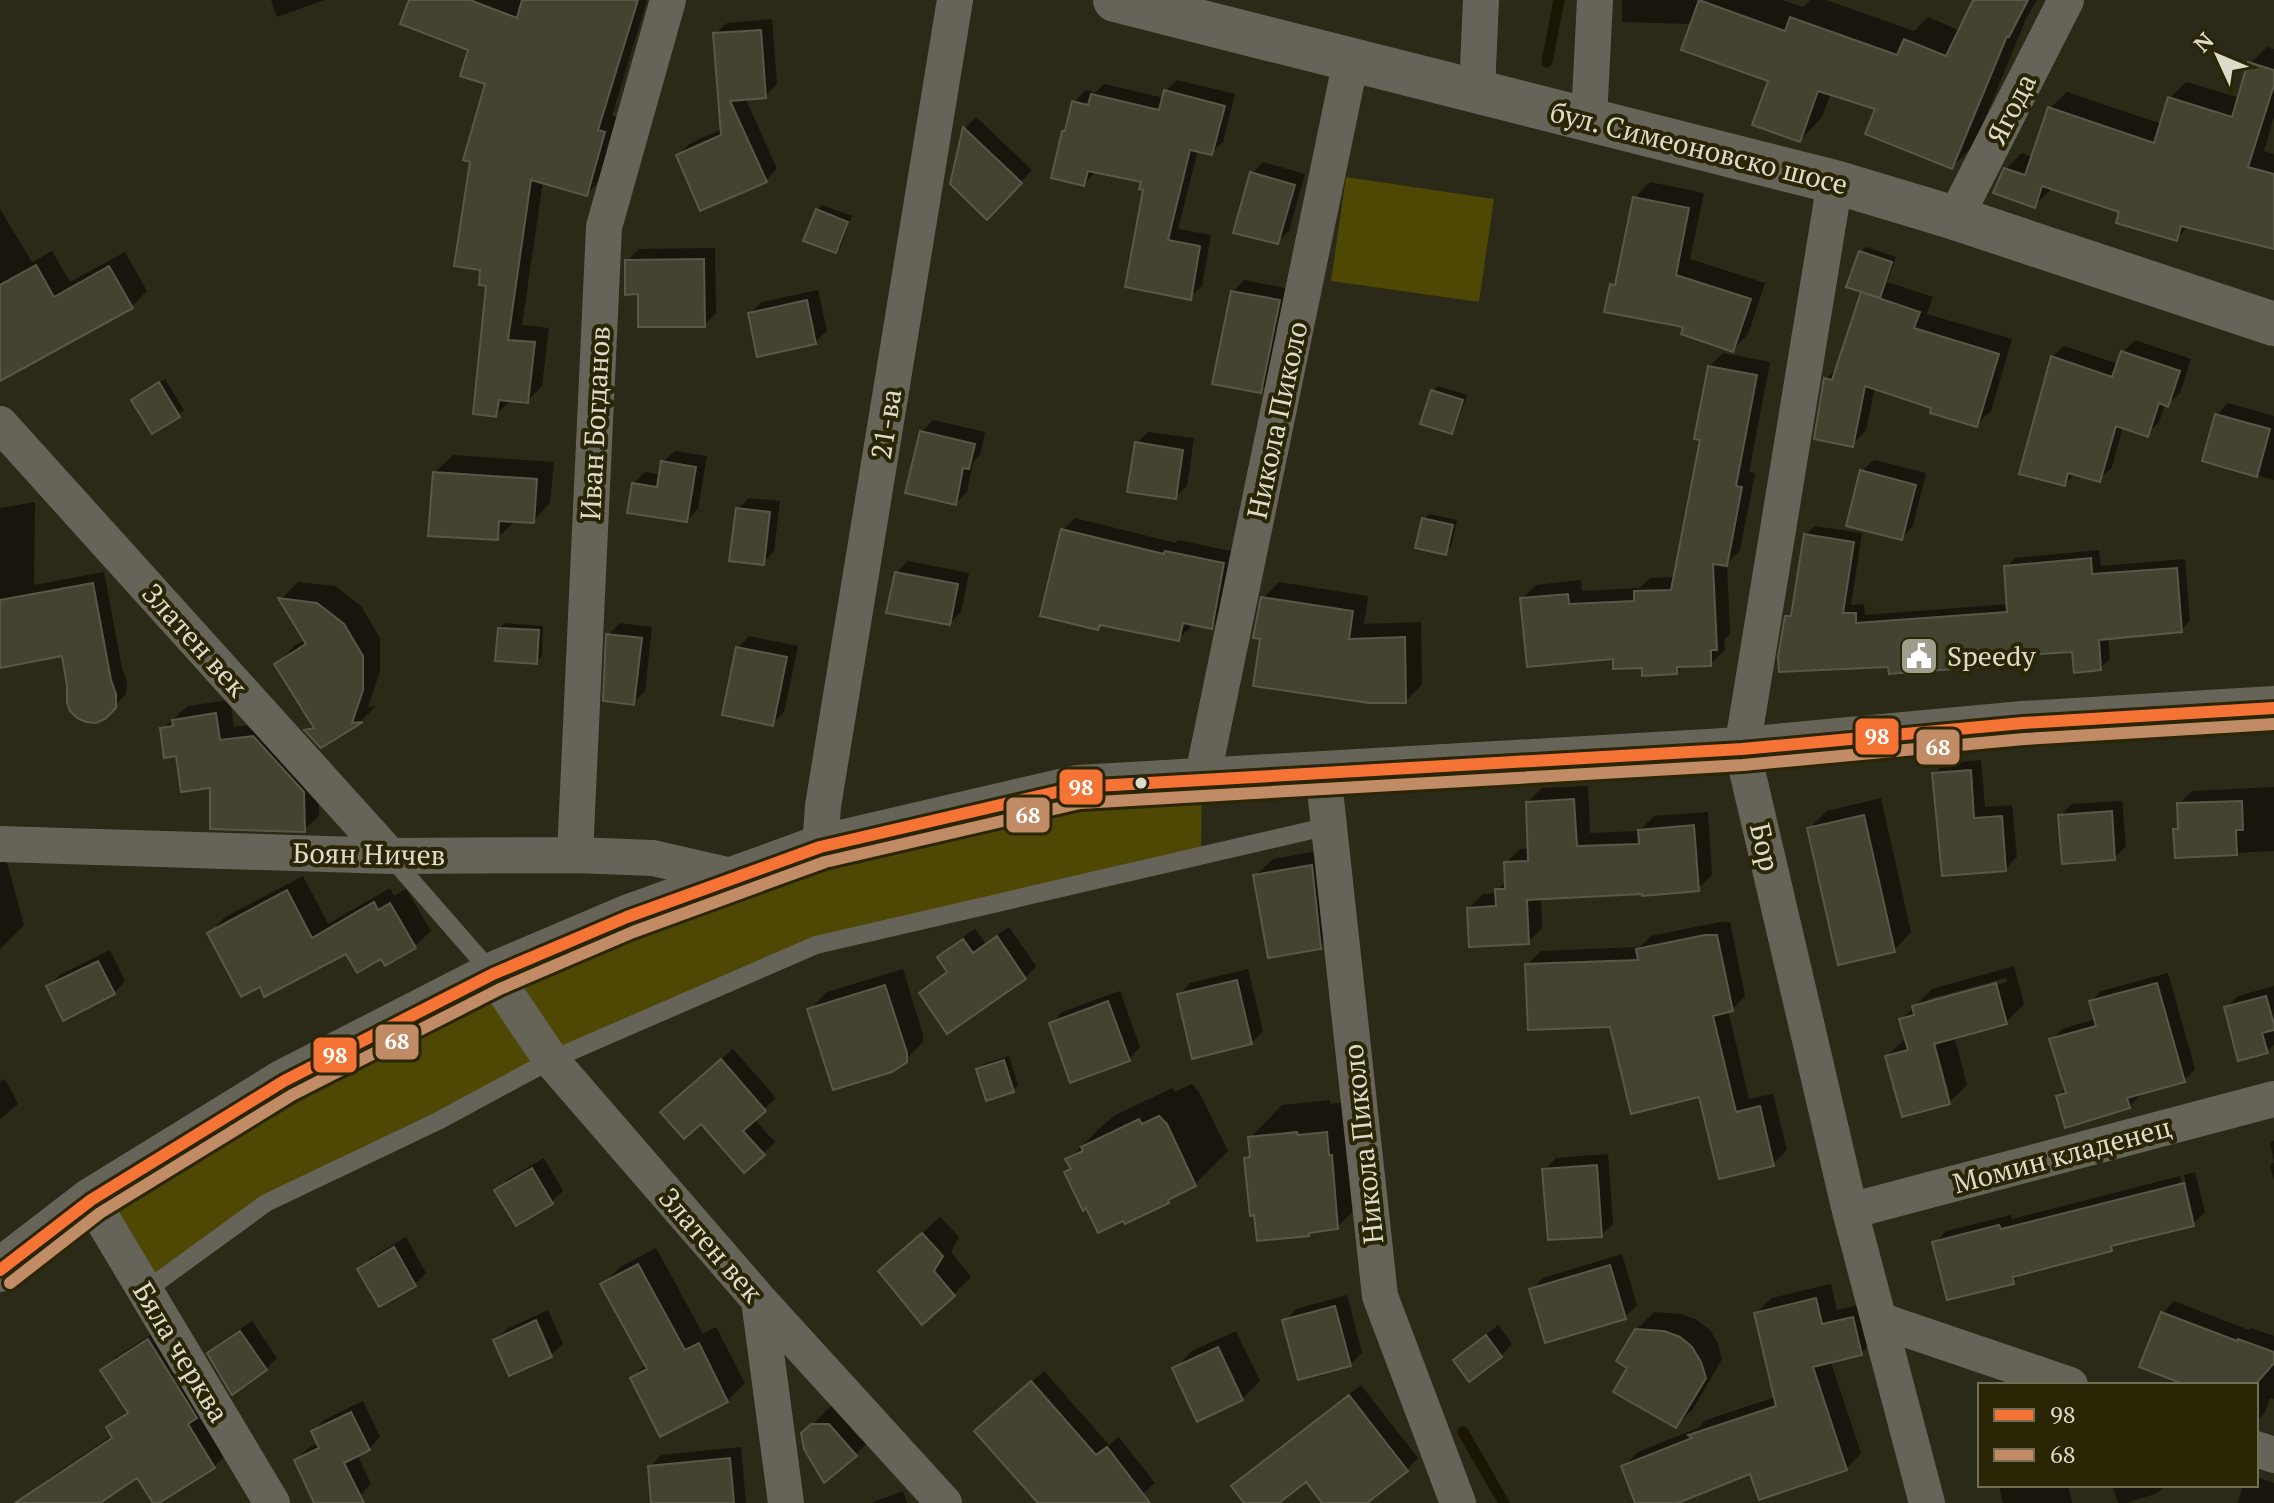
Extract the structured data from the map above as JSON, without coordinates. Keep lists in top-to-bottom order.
{
  "streets": {
    "street": [
      "Ягода",
      "бул. Симеоновско шосе",
      "Никола Пиколо",
      "Иван Богданов",
      "21-ва",
      "Златен век",
      "Бор",
      "Боян Ничев",
      "Момин кладенец",
      "Бяла черква"
    ]
  },
  "crossings": [
    ["Ягода", "бул. Симеоновско шосе"],
    ["бул. Симеоновско шосе", "Никола Пиколо"],
    ["бул. Симеоновско шосе", "Бор"],
    ["Иван Богданов", "Боян Ничев"],
    ["Златен век", "Боян Ничев"],
    ["Бор", "Момин кладенец"]
  ],
  "places": {
    "public building": ["Speedy"]
  },
  "lines": ["transit line 98", "transit line 68"],
  "legend": ["98", "68"],
  "north": "top left"
}
